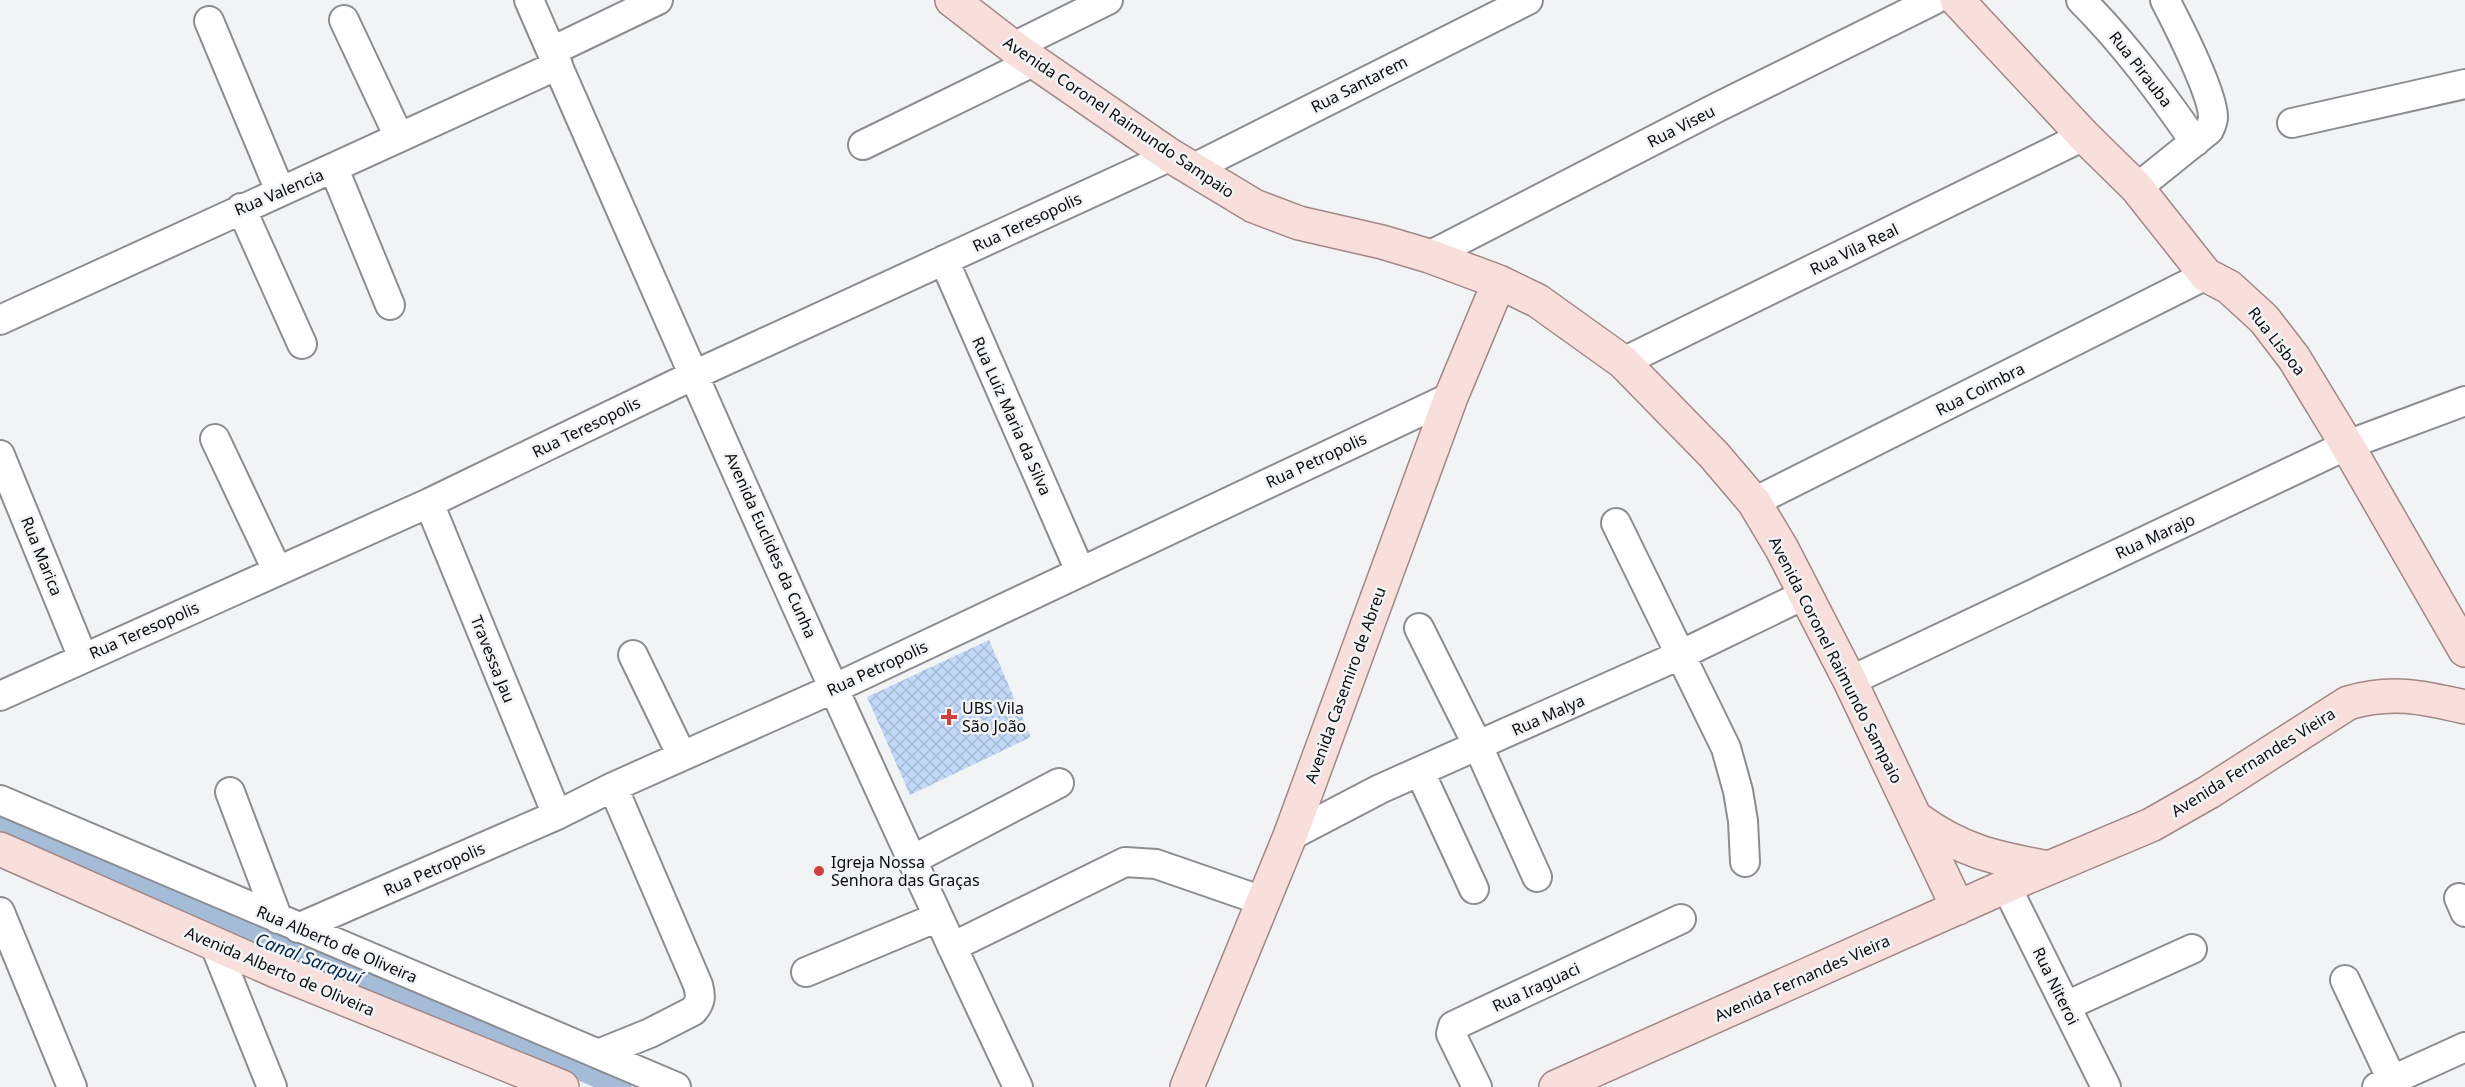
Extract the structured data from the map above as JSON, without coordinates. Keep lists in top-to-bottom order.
{
  "streets": {
    "main road": [
      "Avenida Coronel Raimundo Sampaio",
      "Rua Lisboa",
      "Avenida Casemiro de Abreu",
      "Avenida Fernandes Vieira",
      "Avenida Alberto de Oliveira"
    ],
    "street": [
      "Rua Pirauba",
      "Rua Santarem",
      "Rua Viseu",
      "Rua Valencia",
      "Rua Teresopolis",
      "Rua Vila Real",
      "Rua Coimbra",
      "Rua Luiz Maria da Silva",
      "Rua Petropolis",
      "Rua Marajo",
      "Avenida Euclides da Cunha",
      "Rua Marica",
      "Travessa Jau",
      "Rua Malya",
      "Rua Alberto de Oliveira",
      "Rua Niteroi",
      "Rua Iraguaci"
    ]
  },
  "crossings": [
    ["Rua Santarem", "Avenida Coronel Raimundo Sampaio"],
    ["Rua Santarem", "Rua Teresopolis"],
    ["Avenida Coronel Raimundo Sampaio", "Rua Viseu"],
    ["Avenida Coronel Raimundo Sampaio", "Rua Teresopolis"],
    ["Avenida Coronel Raimundo Sampaio", "Rua Vila Real"],
    ["Avenida Coronel Raimundo Sampaio", "Rua Coimbra"],
    ["Avenida Coronel Raimundo Sampaio", "Rua Marajo"],
    ["Avenida Coronel Raimundo Sampaio", "Avenida Casemiro de Abreu"],
    ["Avenida Coronel Raimundo Sampaio", "Rua Malya"],
    ["Avenida Coronel Raimundo Sampaio", "Avenida Fernandes Vieira"],
    ["Rua Valencia", "Avenida Euclides da Cunha"],
    ["Rua Teresopolis", "Rua Luiz Maria da Silva"],
    ["Rua Teresopolis", "Avenida Euclides da Cunha"],
    ["Rua Teresopolis", "Rua Marica"],
    ["Rua Teresopolis", "Travessa Jau"],
    ["Rua Vila Real", "Rua Lisboa"],
    ["Rua Lisboa", "Rua Coimbra"],
    ["Rua Lisboa", "Rua Marajo"],
    ["Rua Luiz Maria da Silva", "Rua Petropolis"],
    ["Rua Petropolis", "Avenida Euclides da Cunha"],
    ["Rua Petropolis", "Travessa Jau"],
    ["Rua Petropolis", "Avenida Casemiro de Abreu"],
    ["Rua Petropolis", "Rua Alberto de Oliveira"],
    ["Avenida Casemiro de Abreu", "Rua Malya"],
    ["Avenida Fernandes Vieira", "Rua Niteroi"]
  ],
  "water": ["Canal Sarapuí"],
  "places": {
    "health": ["UBS Vila São João"],
    "other": ["Igreja Nossa Senhora das Graças"]
  }
}
